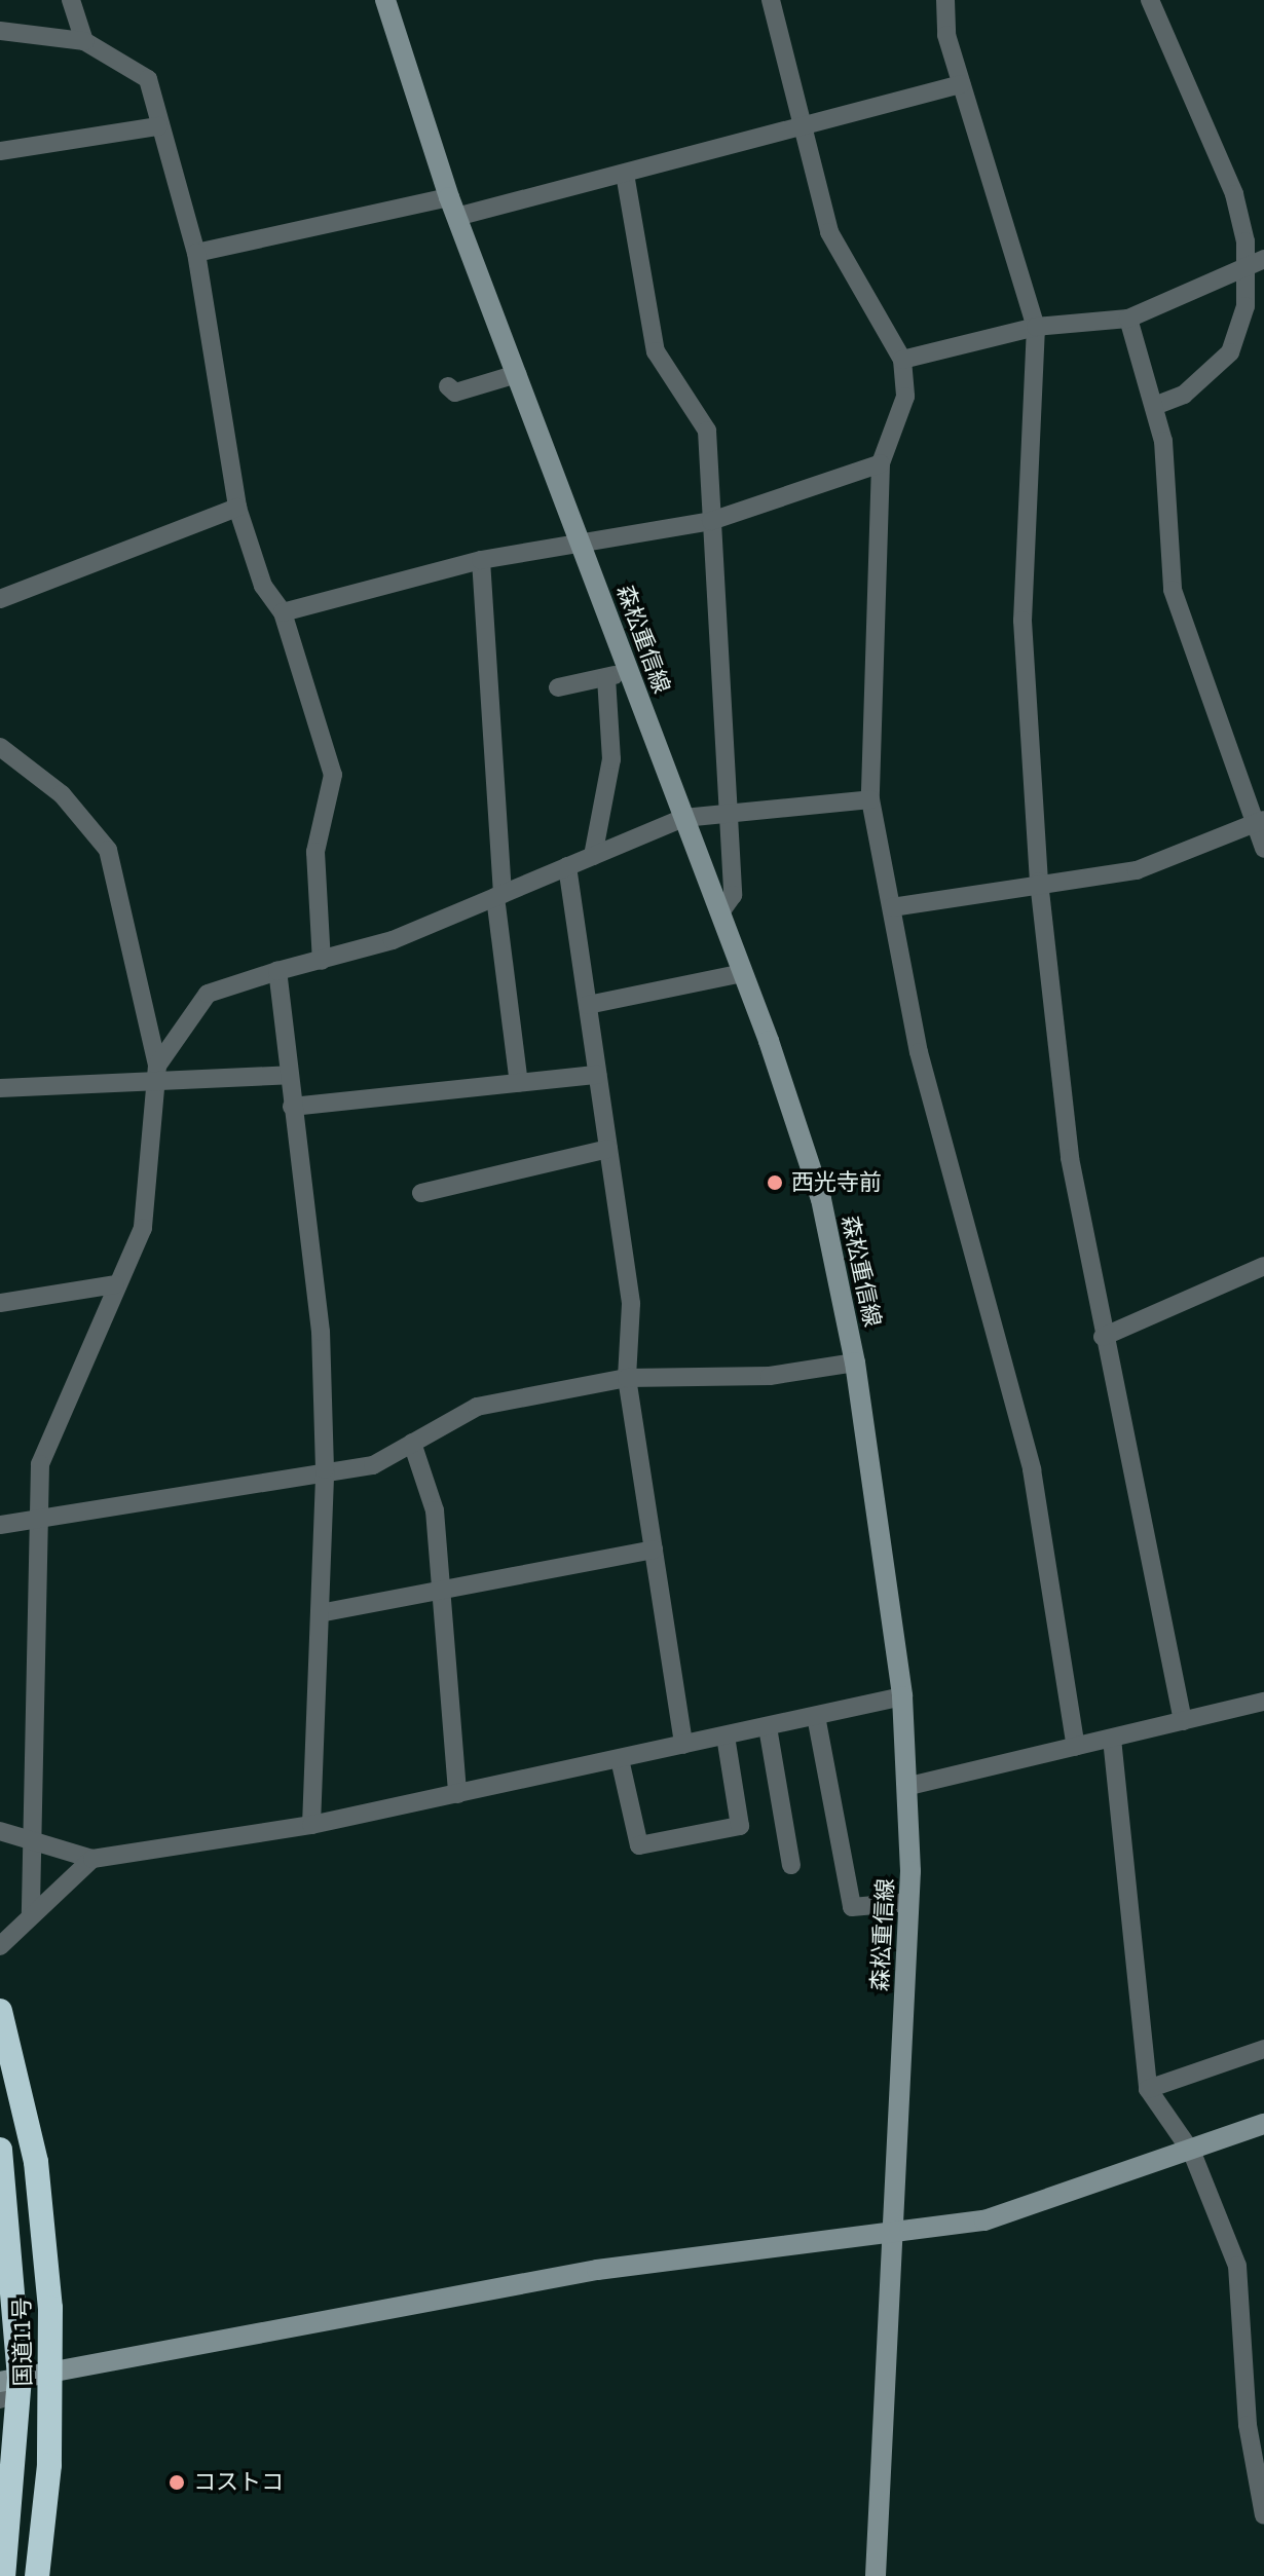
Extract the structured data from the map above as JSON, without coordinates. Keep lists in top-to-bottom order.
{
  "streets": {
    "highway": ["国道11号"],
    "main road": ["森松重信線"]
  },
  "places": ["西光寺前", "コストコ"]
}
